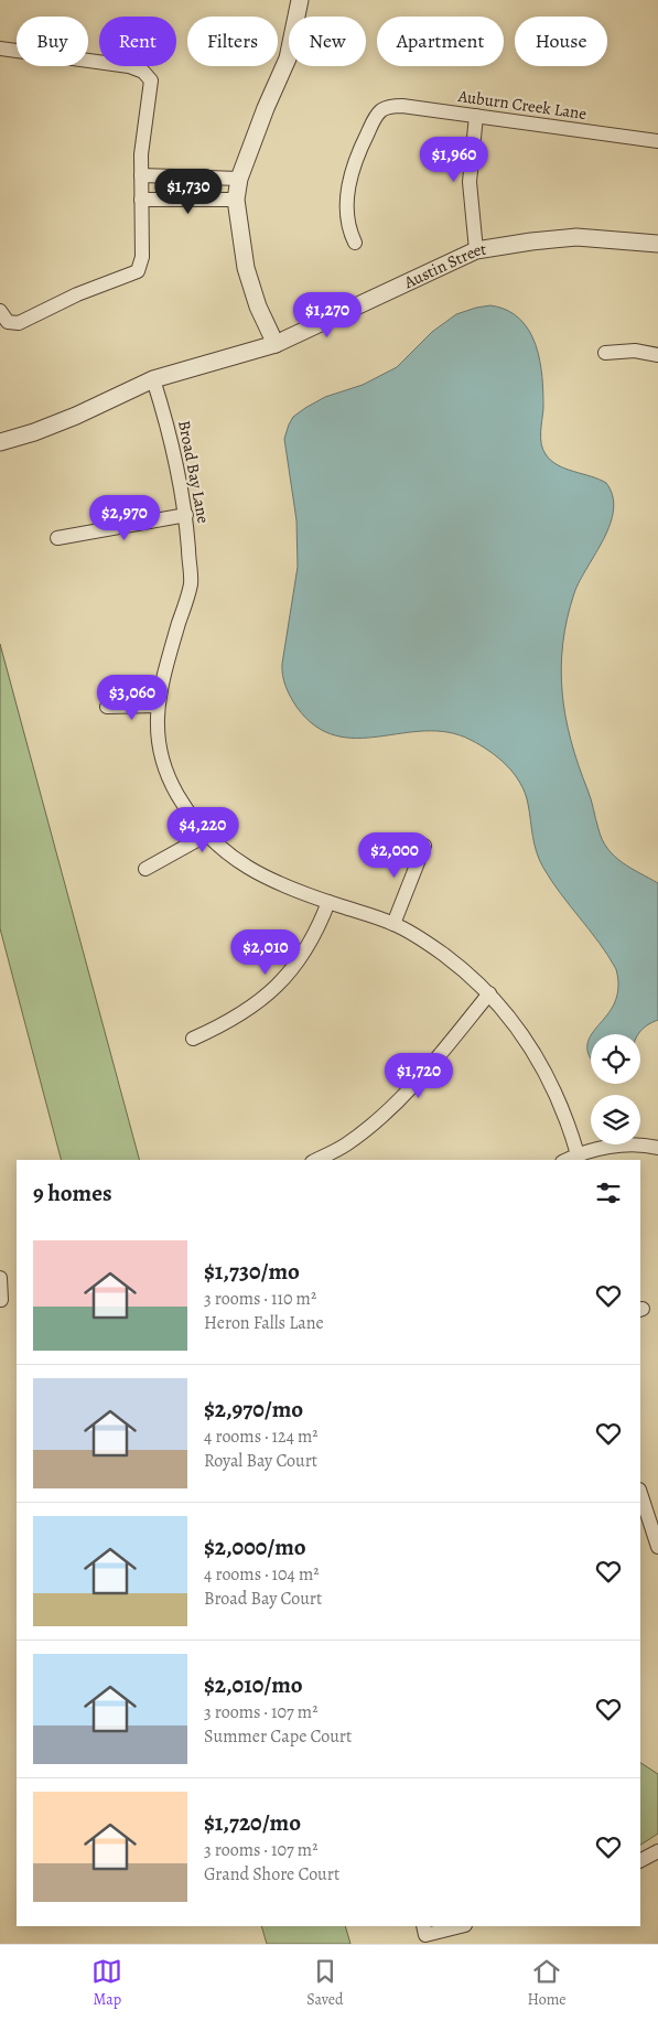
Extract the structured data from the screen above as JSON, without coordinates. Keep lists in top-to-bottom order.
{
  "streets": {
    "street": ["Auburn Creek Lane", "Austin Street", "Broad Bay Lane"]
  },
  "crossings": [
    ["Austin Street", "Broad Bay Lane"]
  ],
  "page": {
    "chip": [
      "Buy",
      "Rent",
      "Filters",
      "New",
      "Apartment",
      "House"
    ],
    "price": [
      "$1,960",
      "$1,730",
      "$1,270",
      "$2,970",
      "$3,060",
      "$4,220",
      "$2,000",
      "$2,010",
      "$1,720"
    ],
    "heading": "9 homes",
    "list": [
      {
        "name": "$1,730/mo",
        "note": "3 rooms · 110 m² · Heron Falls Lane"
      },
      {
        "name": "$2,970/mo",
        "note": "4 rooms · 124 m² · Royal Bay Court"
      },
      {
        "name": "$2,000/mo",
        "note": "4 rooms · 104 m² · Broad Bay Court"
      },
      {
        "name": "$2,010/mo",
        "note": "3 rooms · 107 m² · Summer Cape Court"
      },
      {
        "name": "$1,720/mo",
        "note": "3 rooms · 107 m² · Grand Shore Court"
      }
    ],
    "tabs": ["Map", "Saved", "Home"]
  }
}
